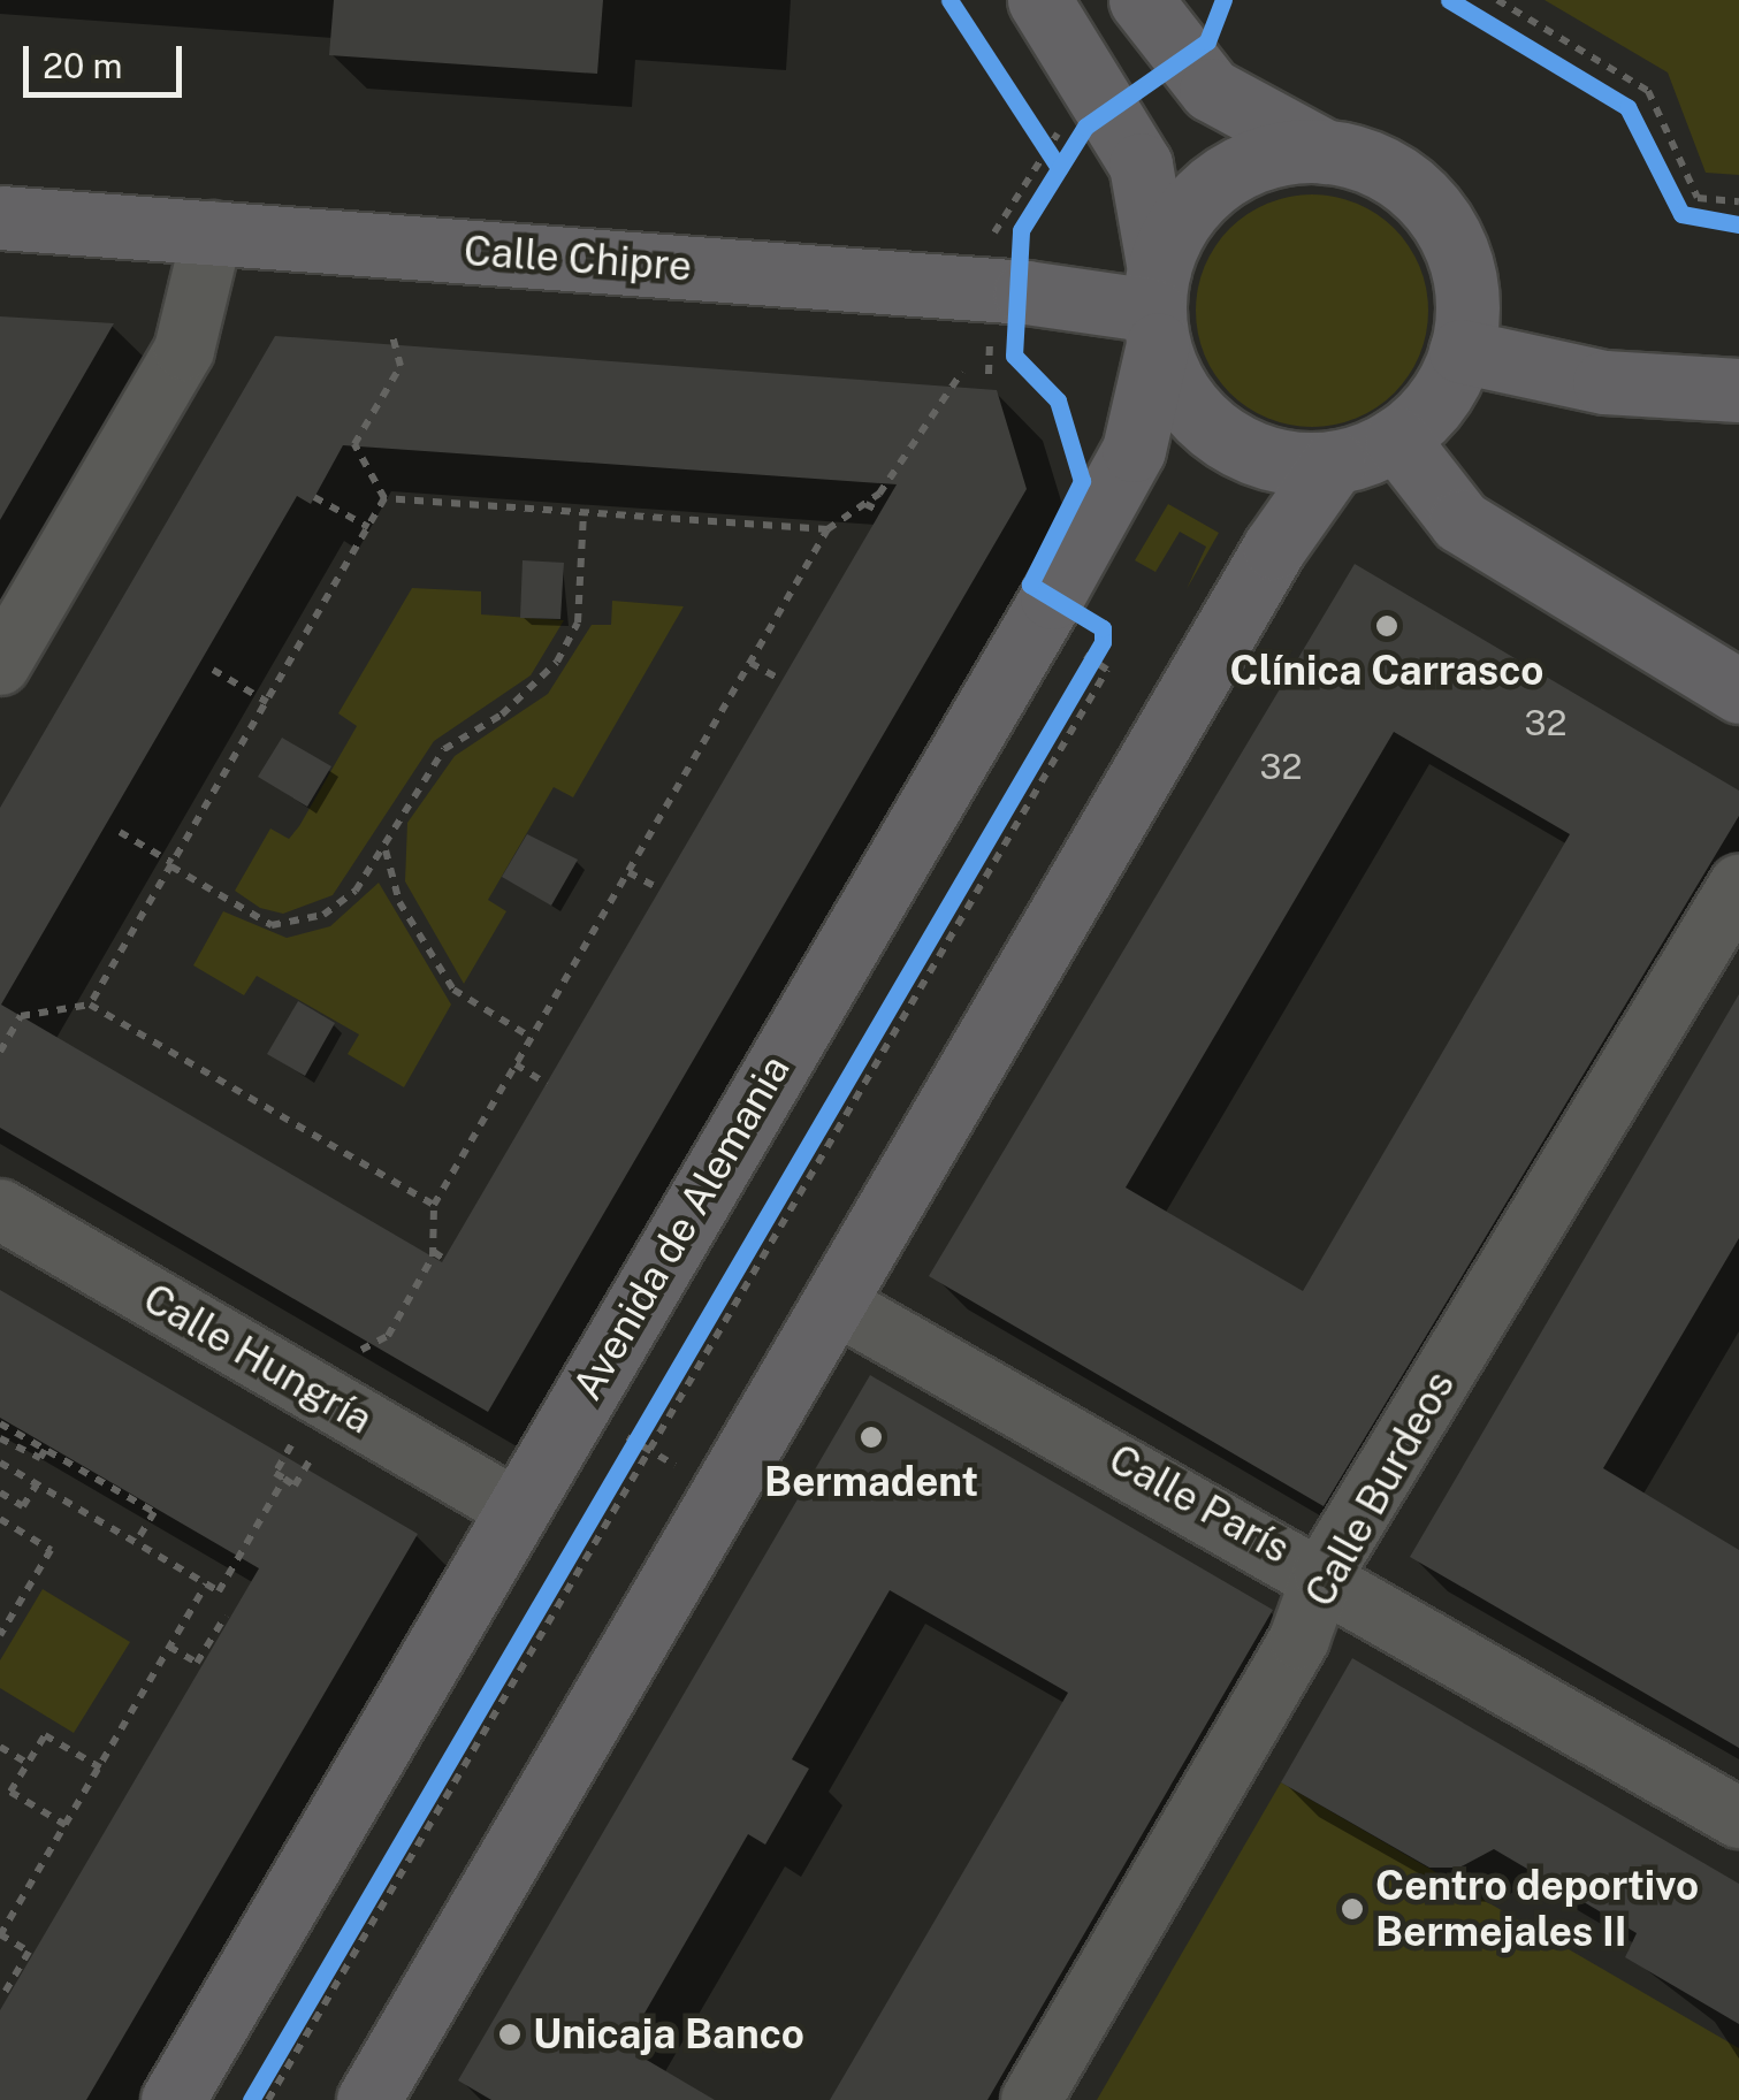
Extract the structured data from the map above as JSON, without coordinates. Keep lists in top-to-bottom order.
{
  "streets": {
    "main road": ["Calle Chipre", "Avenida de Alemania"],
    "street": ["Calle Hungría", "Calle Burdeos", "Calle París"]
  },
  "crossings": [
    ["Calle Chipre", "Avenida de Alemania"],
    ["Avenida de Alemania", "Calle Hungría"],
    ["Calle Burdeos", "Calle París"]
  ],
  "places": [
    "Clínica Carrasco",
    "Bermadent",
    "Centro deportivo Bermejales II",
    "Unicaja Banco"
  ],
  "house_numbers": ["32", "32"],
  "scale_bar": "20 m"
}
